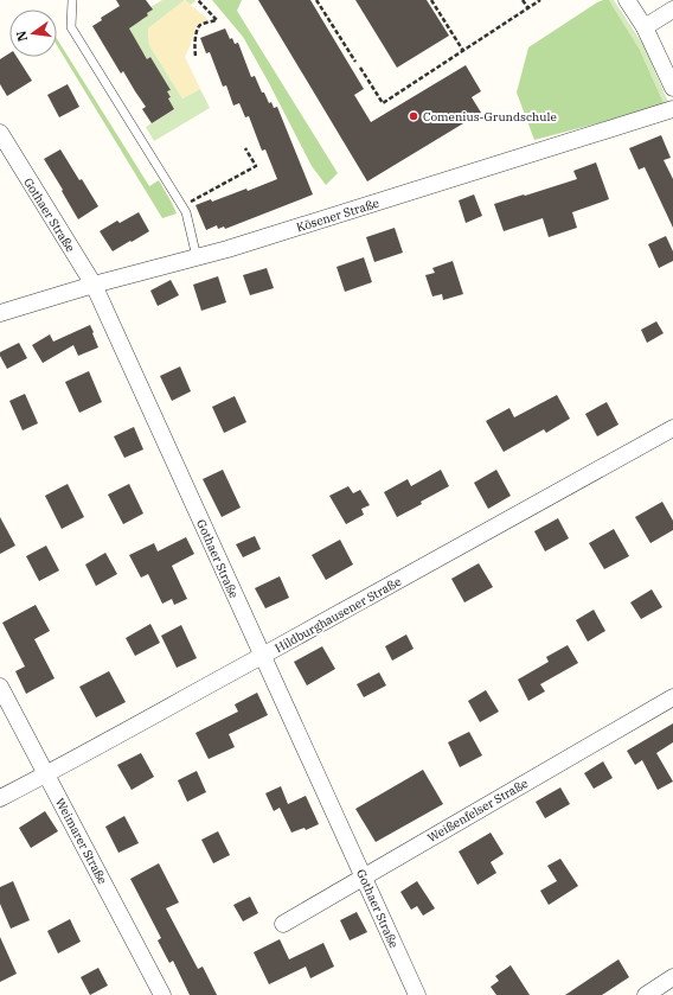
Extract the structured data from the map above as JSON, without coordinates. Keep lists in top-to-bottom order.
{
  "streets": {
    "street": [
      "Gothaer Straße",
      "Kösener Straße",
      "Hildburghausener Straße",
      "Weißenfelser Straße",
      "Weimarer Straße"
    ]
  },
  "crossings": [
    ["Gothaer Straße", "Kösener Straße"],
    ["Gothaer Straße", "Hildburghausener Straße"],
    ["Gothaer Straße", "Weißenfelser Straße"],
    ["Hildburghausener Straße", "Weimarer Straße"]
  ],
  "places": ["Comenius-Grundschule"],
  "north": "left"
}
